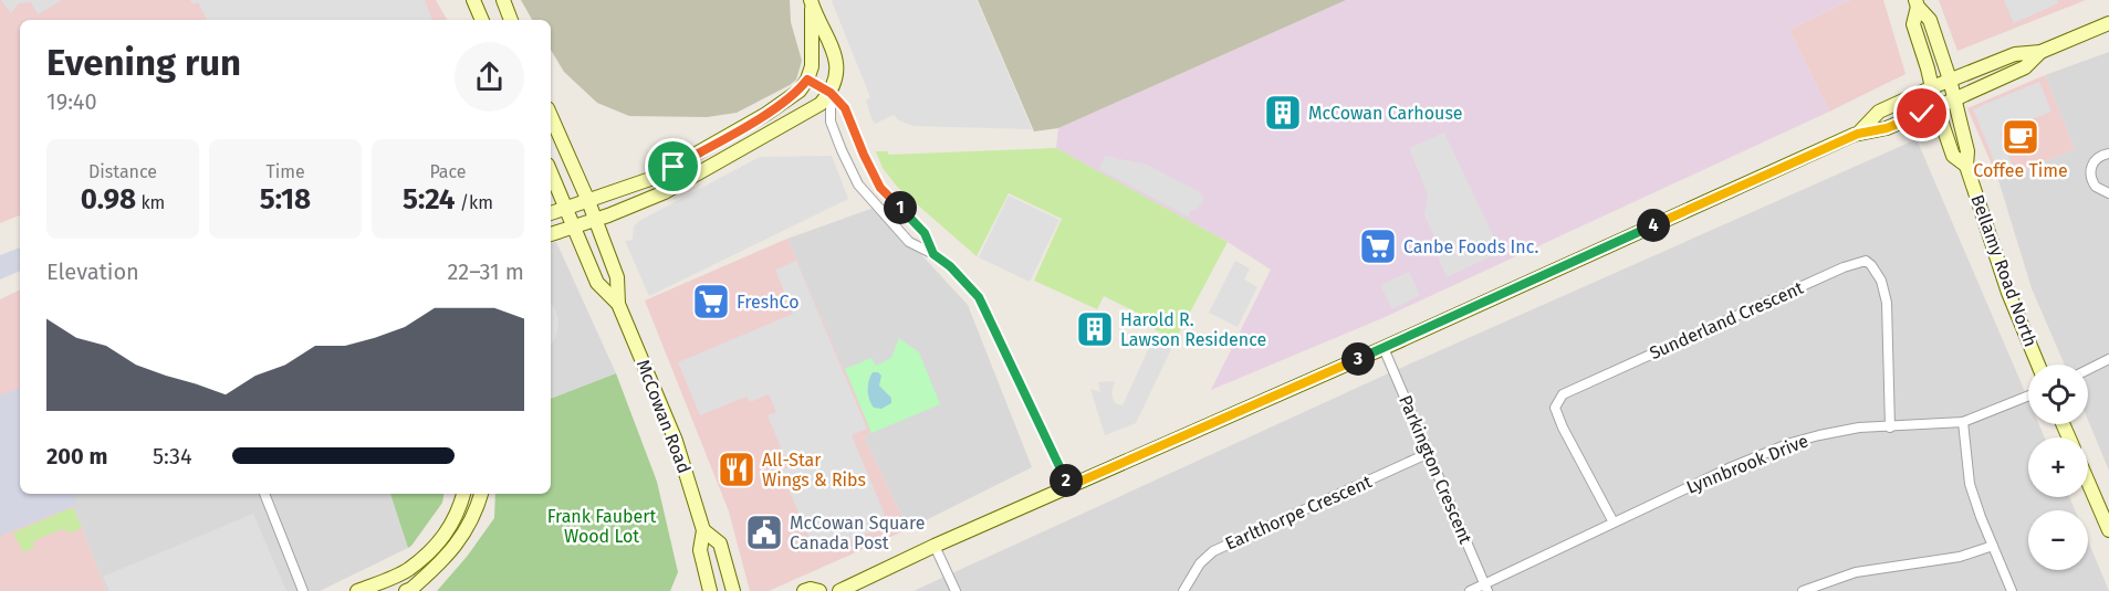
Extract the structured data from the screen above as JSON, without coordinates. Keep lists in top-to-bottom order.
{
  "streets": {
    "main road": ["Bellamy Road North", "McCowan Road"],
    "street": [
      "Sunderland Crescent",
      "Lynnbrook Drive",
      "Parkington Crescent",
      "Earlthorpe Crescent"
    ]
  },
  "crossings": [
    ["Sunderland Crescent", "Lynnbrook Drive"],
    ["Lynnbrook Drive", "Parkington Crescent"],
    ["Parkington Crescent", "Earlthorpe Crescent"]
  ],
  "parks": ["Frank Faubert Wood Lot"],
  "places": {
    "building": ["McCowan Carhouse", "Harold R. Lawson Residence"],
    "cafe": ["Coffee Time"],
    "supermarket": ["Canbe Foods Inc.", "FreshCo"],
    "restaurant": ["All-Star Wings & Ribs"],
    "public building": ["McCowan Square Canada Post"]
  },
  "page": {
    "heading": ["Evening run", "19:40"],
    "stats": [
      ["Distance", "0.98 km"],
      ["Time", "5:18"],
      ["Pace", "5:24 /km"]
    ],
    "pins": [
      "1",
      "4",
      "3",
      "2"
    ],
    "chart": ["Elevation", "22–31 m"],
    "map_buttons": ["+", "−"],
    "list": [
      {
        "name": "200 m",
        "note": "5:34"
      }
    ]
  }
}
